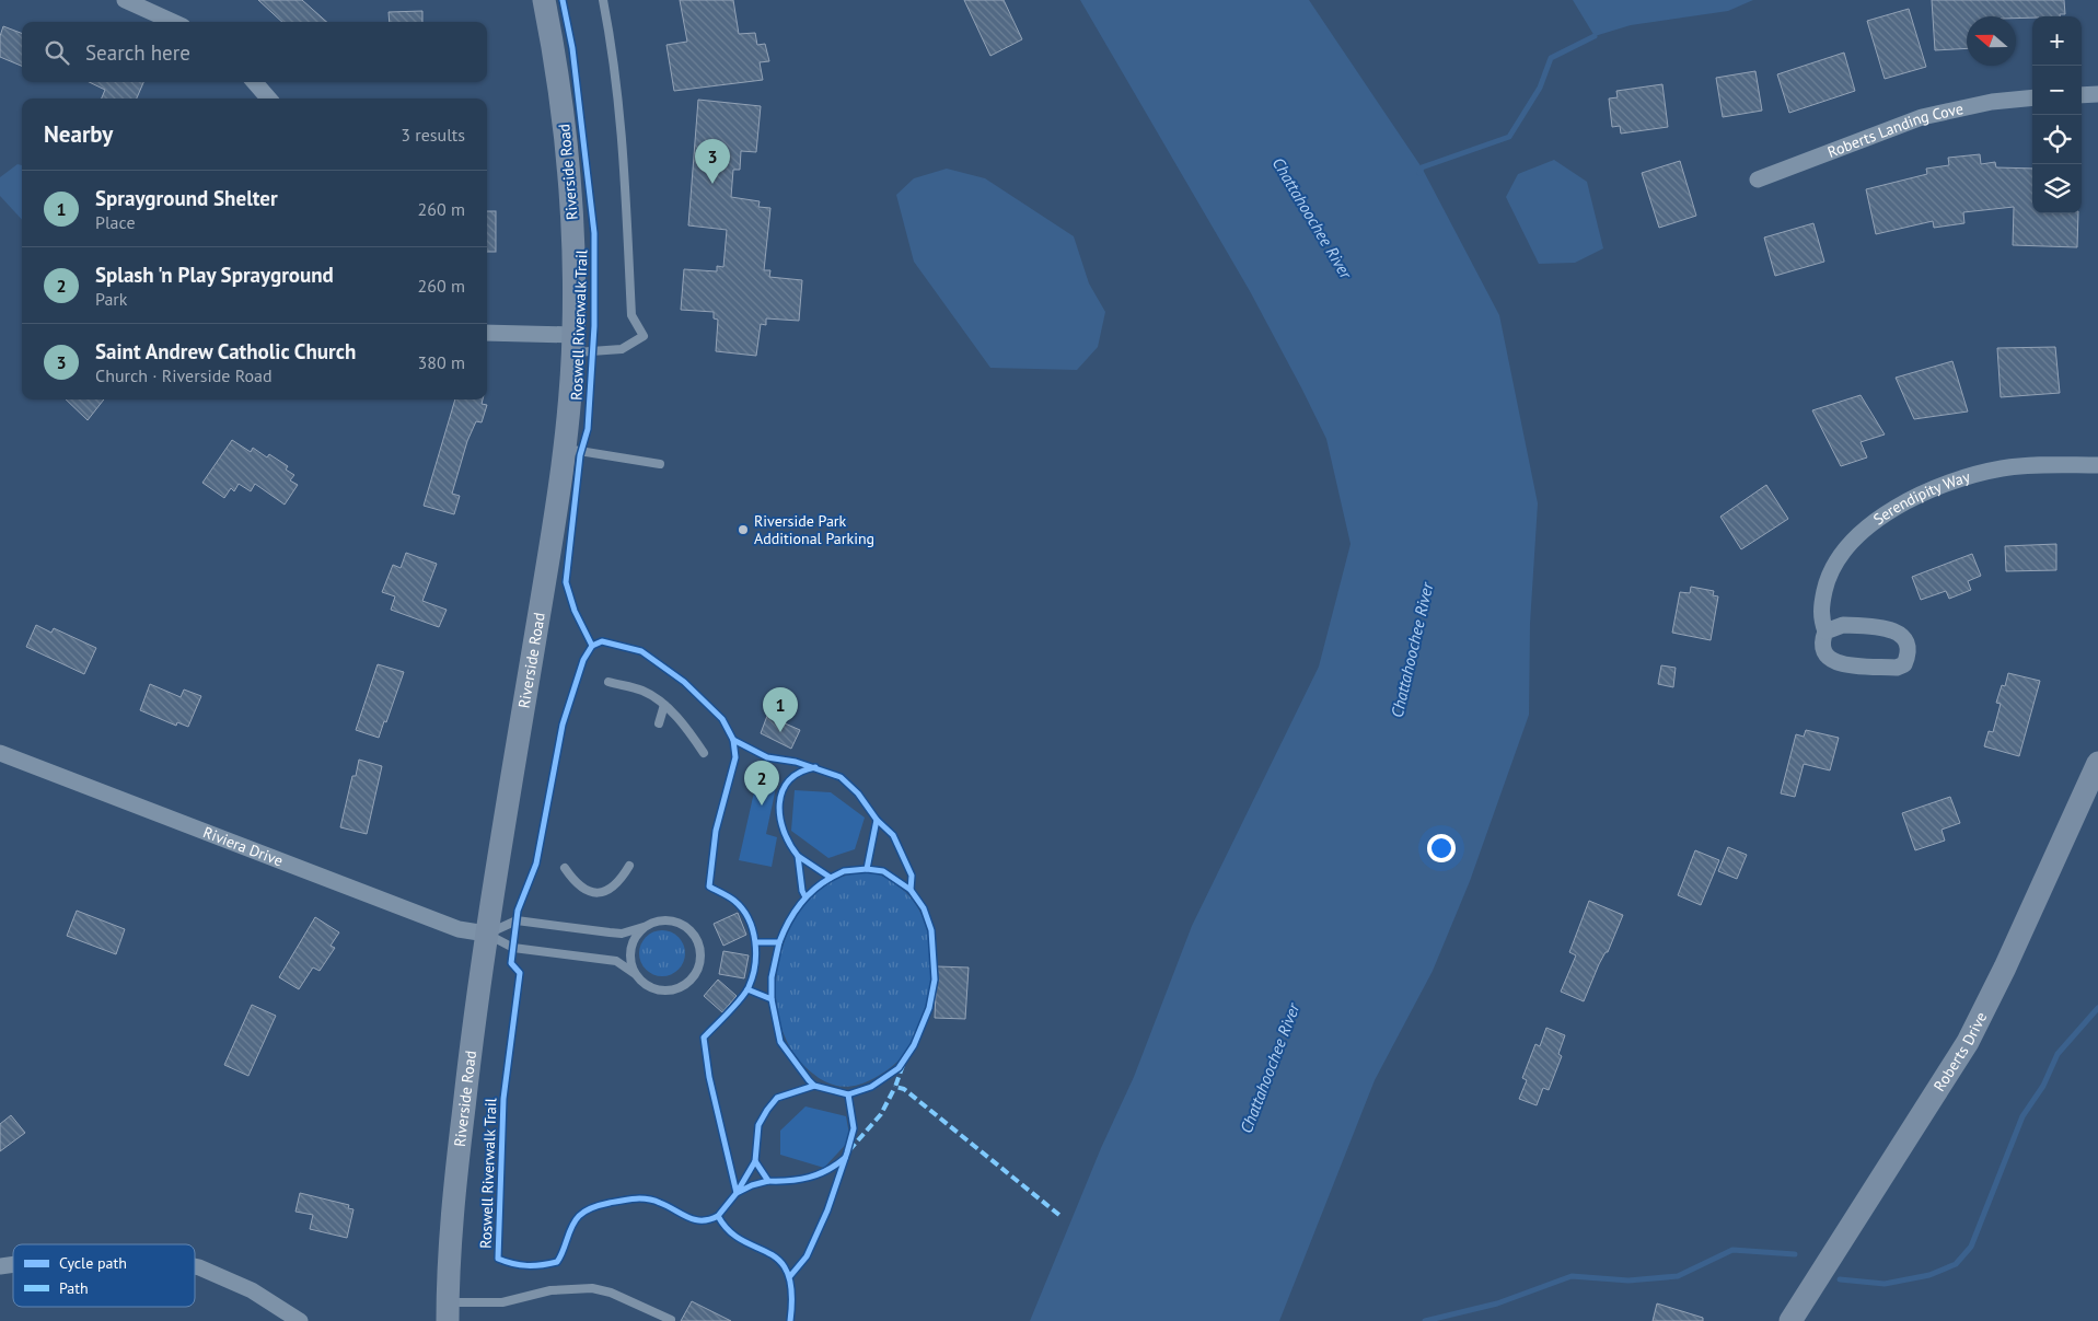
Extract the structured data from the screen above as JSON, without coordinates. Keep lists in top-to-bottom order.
{
  "streets": {
    "street": [
      "Roberts Landing Cove",
      "Riverside Road",
      "Serendipity Way",
      "Riviera Drive",
      "Roberts Drive"
    ],
    "cycle path": ["Roswell Riverwalk Trail"]
  },
  "crossings": [
    ["Riverside Road", "Riviera Drive"]
  ],
  "water": ["Chattahoochee River"],
  "places": ["Riverside Park Additional Parking"],
  "legend": ["Cycle path", "Path"],
  "north": "left",
  "page": {
    "map_buttons": ["+", "−"],
    "search": "Search here",
    "heading": ["Nearby", "3 results"],
    "pins": ["3", "1", "2"],
    "list": [
      {
        "mark": "1",
        "name": "Sprayground Shelter",
        "note": "Place",
        "value": "260 m"
      },
      {
        "mark": "2",
        "name": "Splash 'n Play Sprayground",
        "note": "Park",
        "value": "260 m"
      },
      {
        "mark": "3",
        "name": "Saint Andrew Catholic Church",
        "note": "Church · Riverside Road",
        "value": "380 m"
      }
    ]
  }
}
